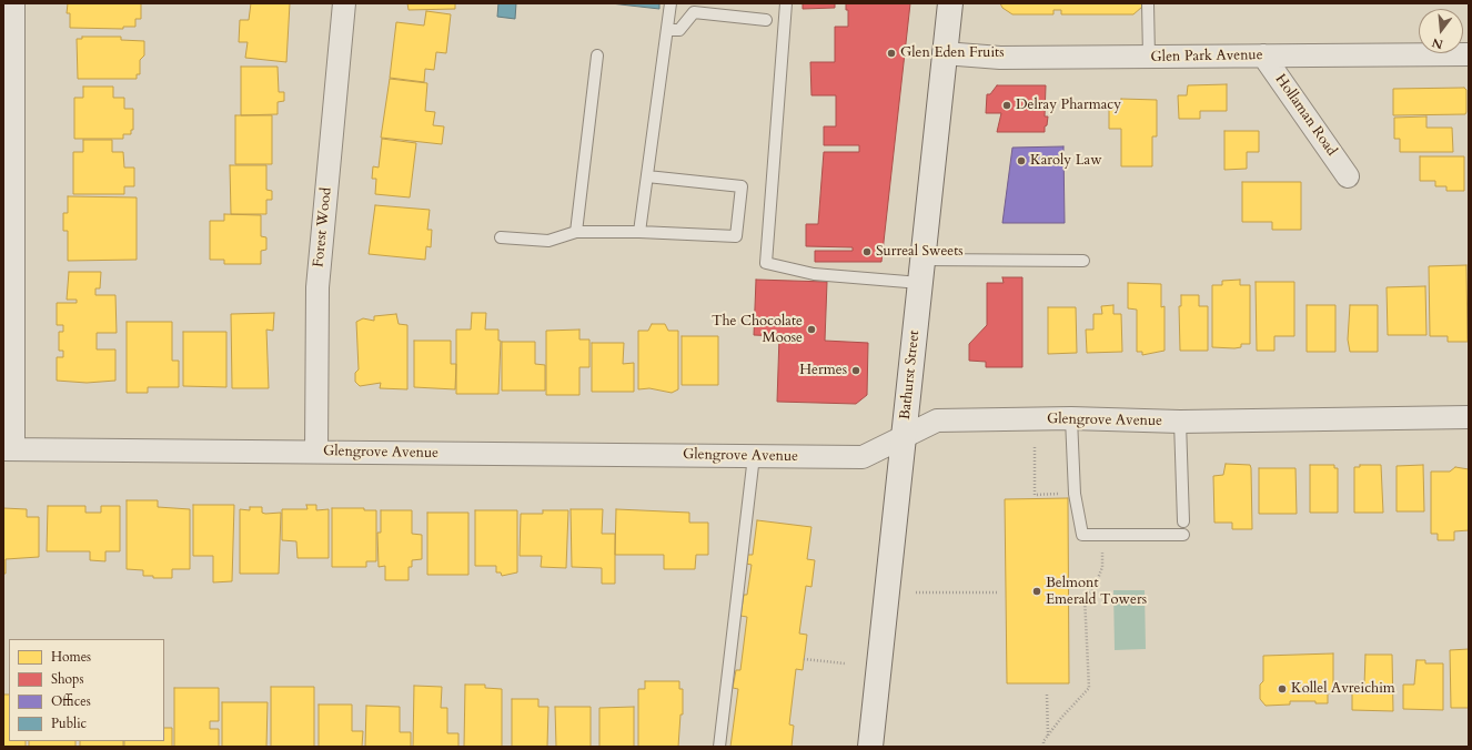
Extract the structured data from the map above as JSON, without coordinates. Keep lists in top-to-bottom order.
{
  "streets": {
    "main road": ["Bathurst Street"],
    "street": [
      "Glen Park Avenue",
      "Hollaman Road",
      "Forest Wood",
      "Glengrove Avenue"
    ]
  },
  "crossings": [
    ["Glen Park Avenue", "Hollaman Road"],
    ["Glen Park Avenue", "Bathurst Street"],
    ["Forest Wood", "Glengrove Avenue"],
    ["Bathurst Street", "Glengrove Avenue"]
  ],
  "places": [
    "Glen Eden Fruits",
    "Delray Pharmacy",
    "Karoly Law",
    "Surreal Sweets",
    "The Chocolate Moose",
    "Hermes",
    "Belmont Emerald Towers",
    "Kollel Avreichim"
  ],
  "legend": [
    "Homes",
    "Shops",
    "Offices",
    "Public"
  ],
  "north": "bottom"
}
